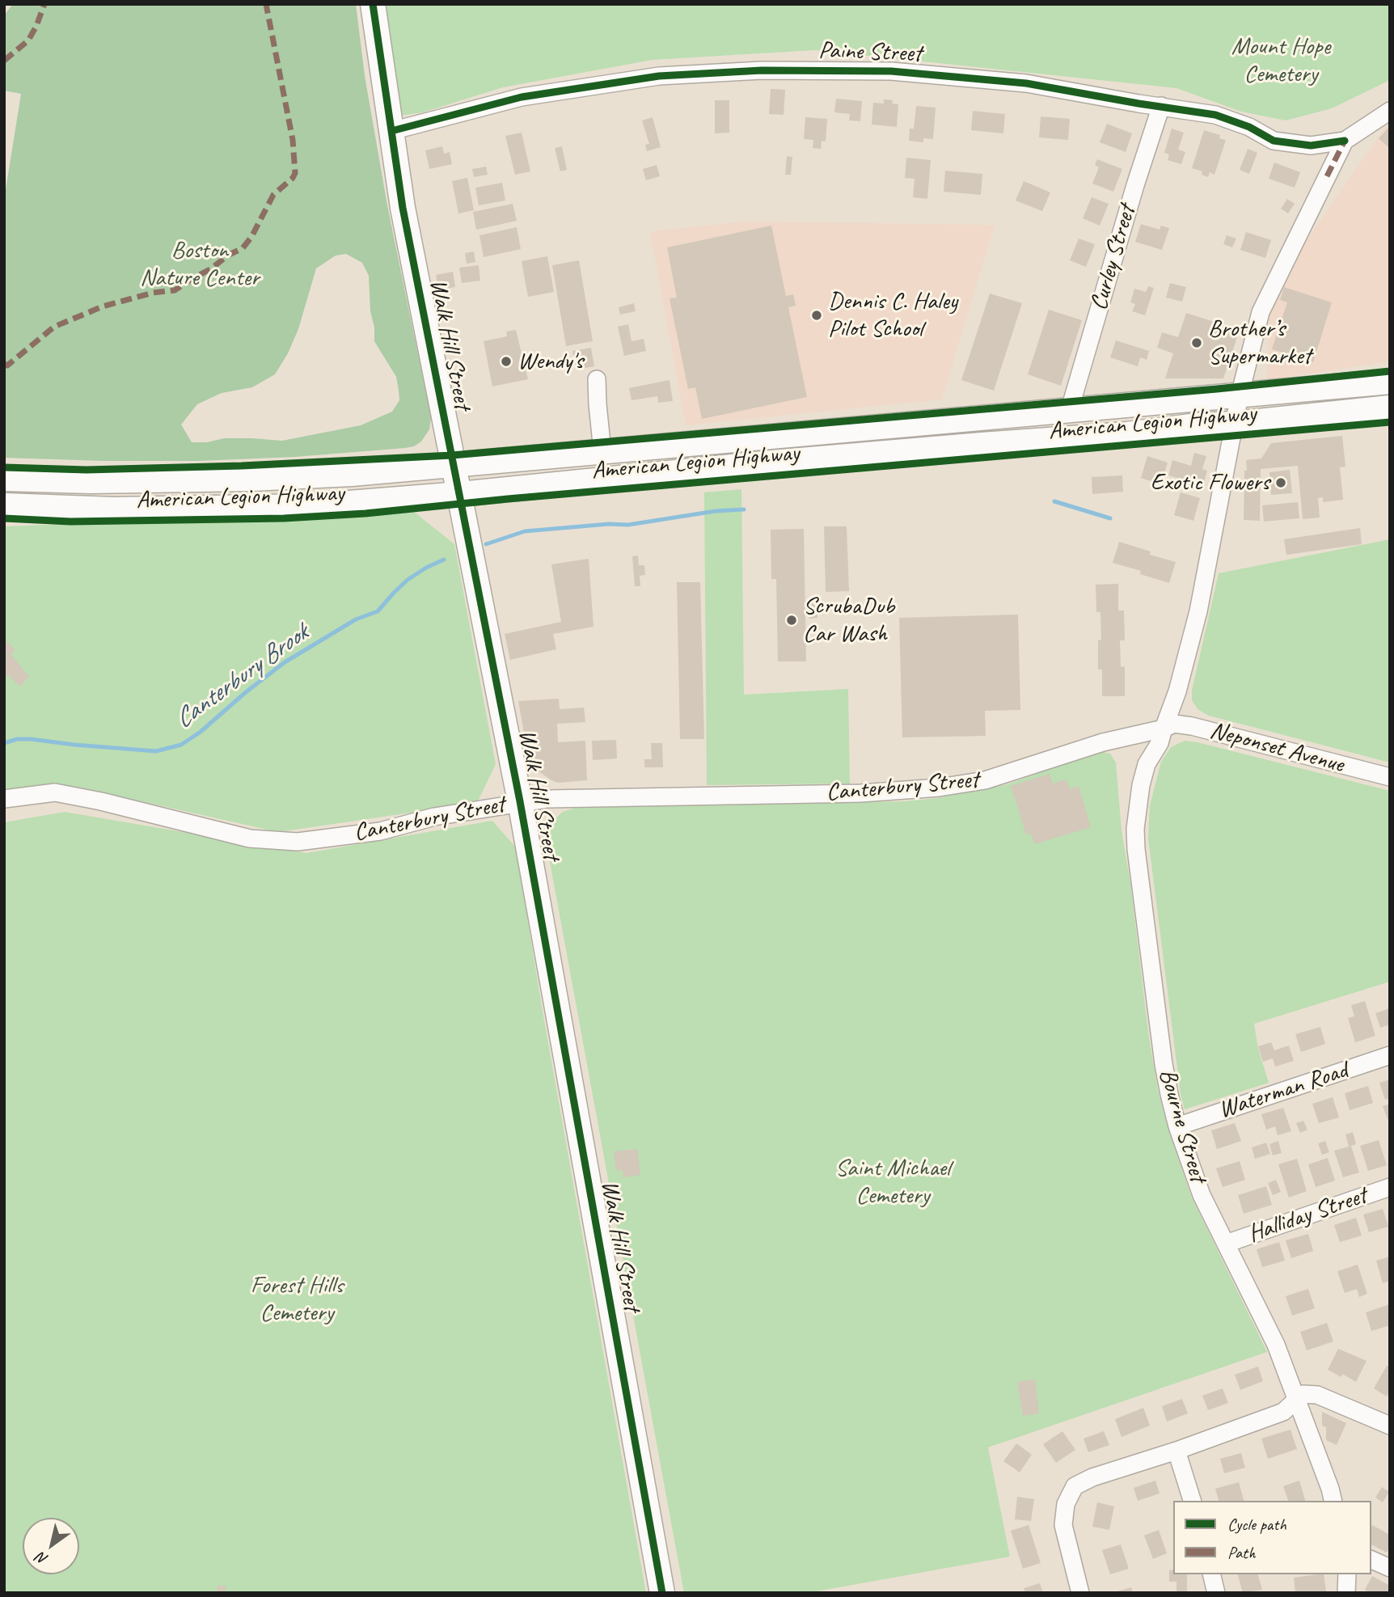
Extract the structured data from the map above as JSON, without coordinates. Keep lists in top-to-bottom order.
{
  "streets": {
    "main road": ["Walk Hill Street", "American Legion Highway"],
    "street": [
      "Paine Street",
      "Curley Street",
      "Neponset Avenue",
      "Canterbury Street",
      "Waterman Road",
      "Bourne Street",
      "Halliday Street"
    ]
  },
  "crossings": [
    ["Paine Street", "Curley Street"],
    ["Paine Street", "Walk Hill Street"],
    ["Curley Street", "American Legion Highway"],
    ["Walk Hill Street", "American Legion Highway"],
    ["Walk Hill Street", "Canterbury Street"],
    ["Neponset Avenue", "Canterbury Street"],
    ["Neponset Avenue", "Bourne Street"],
    ["Canterbury Street", "Bourne Street"],
    ["Waterman Road", "Bourne Street"],
    ["Bourne Street", "Halliday Street"]
  ],
  "water": ["Canterbury Brook"],
  "parks": [
    "Mount Hope Cemetery",
    "Boston Nature Center",
    "Saint Michael Cemetery",
    "Forest Hills Cemetery"
  ],
  "places": [
    "Dennis C. Haley Pilot School",
    "Brother’s Supermarket",
    "Wendy's",
    "Exotic Flowers",
    "ScrubaDub Car Wash"
  ],
  "legend": ["Cycle path", "Path"],
  "north": "bottom left"
}
